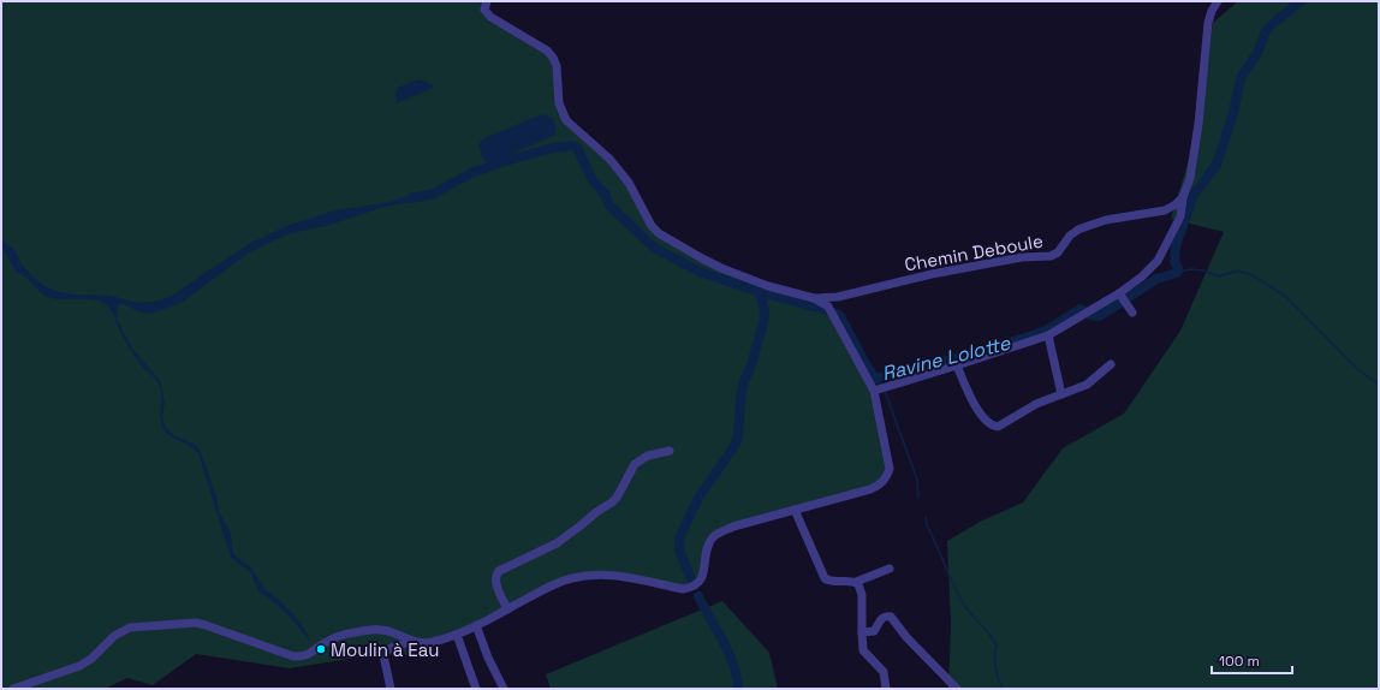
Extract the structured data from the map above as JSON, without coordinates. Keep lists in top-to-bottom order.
{
  "streets": {
    "street": ["Chemin Deboule"]
  },
  "water": ["Ravine Lolotte"],
  "places": ["Moulin à Eau"],
  "scale_bar": "100 m"
}
